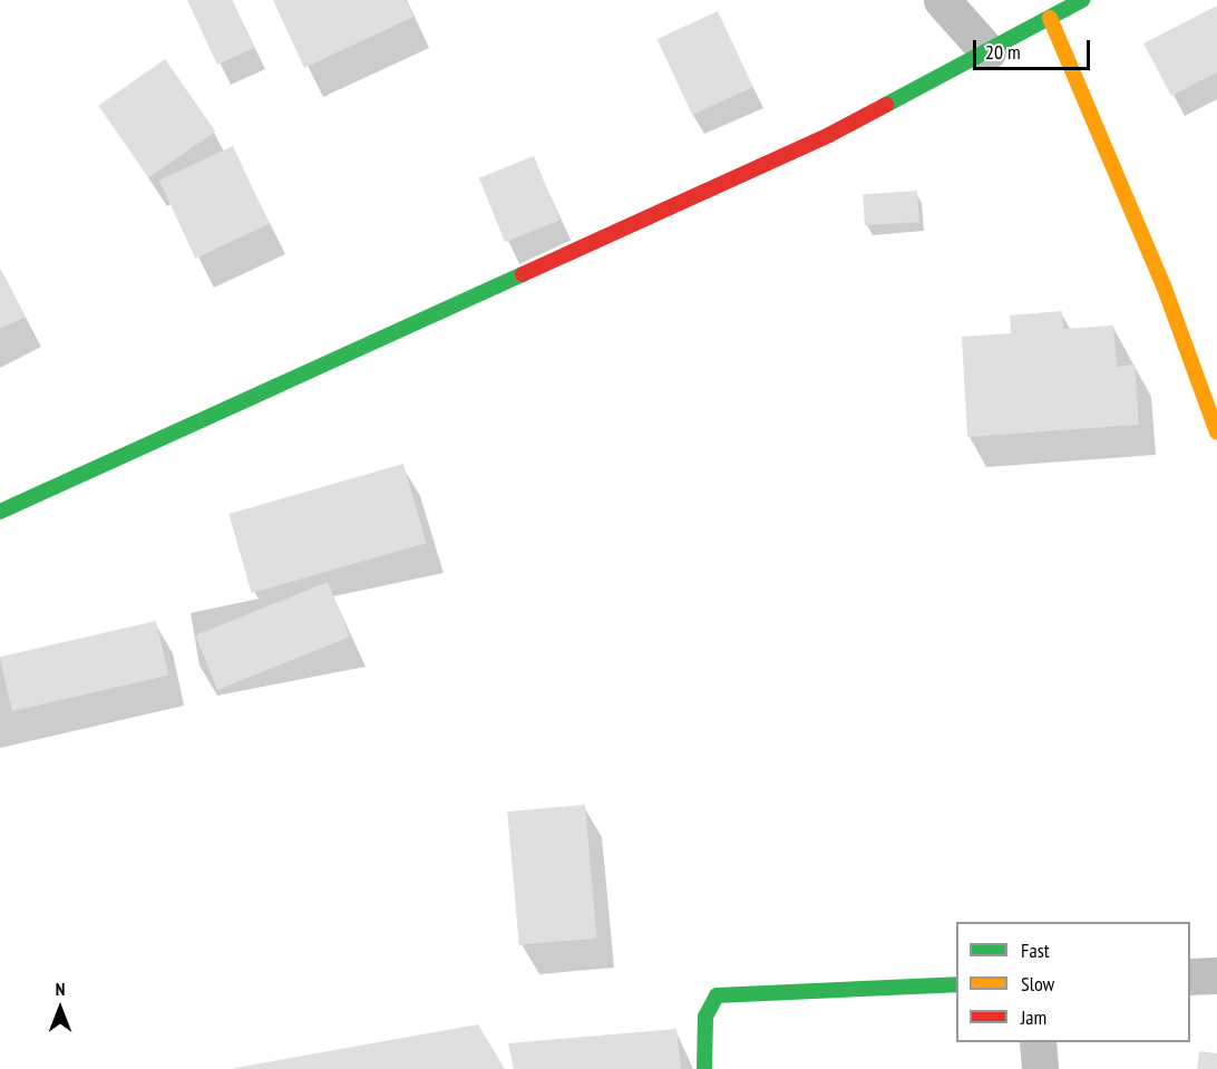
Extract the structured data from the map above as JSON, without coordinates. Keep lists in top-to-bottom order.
{
  "legend": ["Fast", "Slow", "Jam"],
  "scale_bar": "20 m",
  "north": "top"
}
